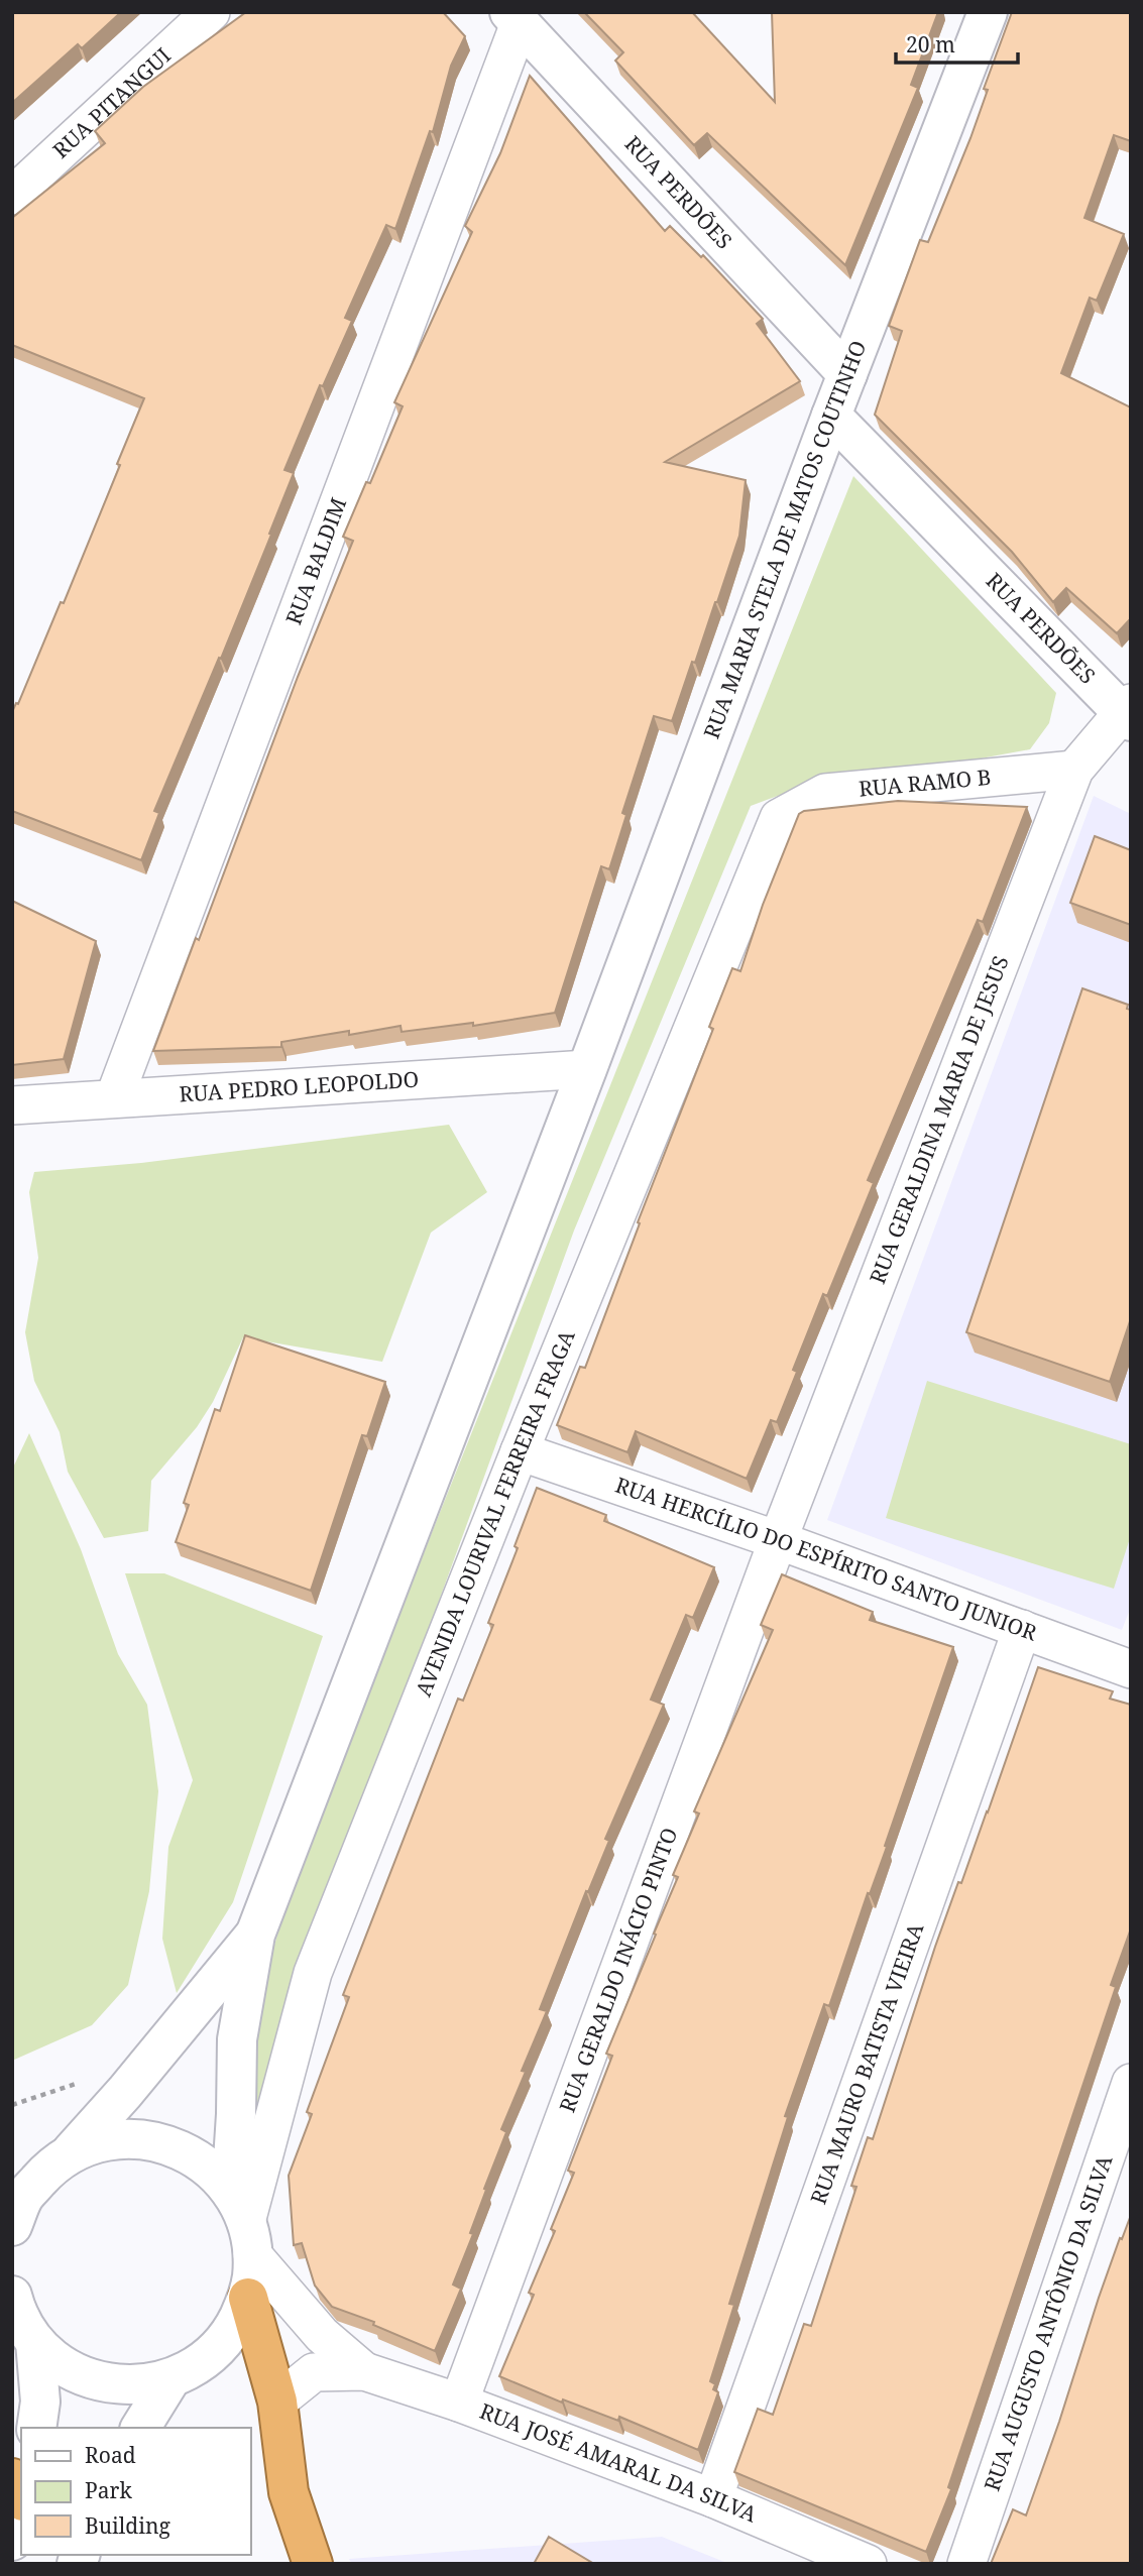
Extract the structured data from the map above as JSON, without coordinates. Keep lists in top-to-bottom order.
{
  "streets": {
    "street": [
      "RUA PITANGUI",
      "RUA PERDÕES",
      "RUA MARIA STELA DE MATOS COUTINHO",
      "RUA BALDIM",
      "RUA RAMO B",
      "RUA PEDRO LEOPOLDO",
      "RUA GERALDINA MARIA DE JESUS",
      "AVENIDA LOURIVAL FERREIRA FRAGA",
      "RUA HERCÍLIO DO ESPÍRITO SANTO JUNIOR",
      "RUA GERALDO INÁCIO PINTO",
      "RUA MAURO BATISTA VIEIRA",
      "RUA AUGUSTO ANTÔNIO DA SILVA",
      "RUA JOSÉ AMARAL DA SILVA"
    ]
  },
  "crossings": [
    ["RUA PERDÕES", "RUA MARIA STELA DE MATOS COUTINHO"],
    ["RUA PERDÕES", "RUA BALDIM"],
    ["RUA PERDÕES", "RUA GERALDINA MARIA DE JESUS"],
    ["RUA MARIA STELA DE MATOS COUTINHO", "RUA PEDRO LEOPOLDO"],
    ["RUA BALDIM", "RUA PEDRO LEOPOLDO"],
    ["RUA RAMO B", "RUA GERALDINA MARIA DE JESUS"],
    ["RUA RAMO B", "AVENIDA LOURIVAL FERREIRA FRAGA"],
    ["RUA GERALDINA MARIA DE JESUS", "RUA HERCÍLIO DO ESPÍRITO SANTO JUNIOR"],
    ["RUA GERALDINA MARIA DE JESUS", "RUA GERALDO INÁCIO PINTO"],
    ["AVENIDA LOURIVAL FERREIRA FRAGA", "RUA HERCÍLIO DO ESPÍRITO SANTO JUNIOR"],
    ["AVENIDA LOURIVAL FERREIRA FRAGA", "RUA JOSÉ AMARAL DA SILVA"],
    ["RUA HERCÍLIO DO ESPÍRITO SANTO JUNIOR", "RUA GERALDO INÁCIO PINTO"],
    ["RUA HERCÍLIO DO ESPÍRITO SANTO JUNIOR", "RUA MAURO BATISTA VIEIRA"],
    ["RUA GERALDO INÁCIO PINTO", "RUA JOSÉ AMARAL DA SILVA"],
    ["RUA MAURO BATISTA VIEIRA", "RUA JOSÉ AMARAL DA SILVA"]
  ],
  "legend": ["Road", "Park", "Building"],
  "scale_bar": "20 m"
}
